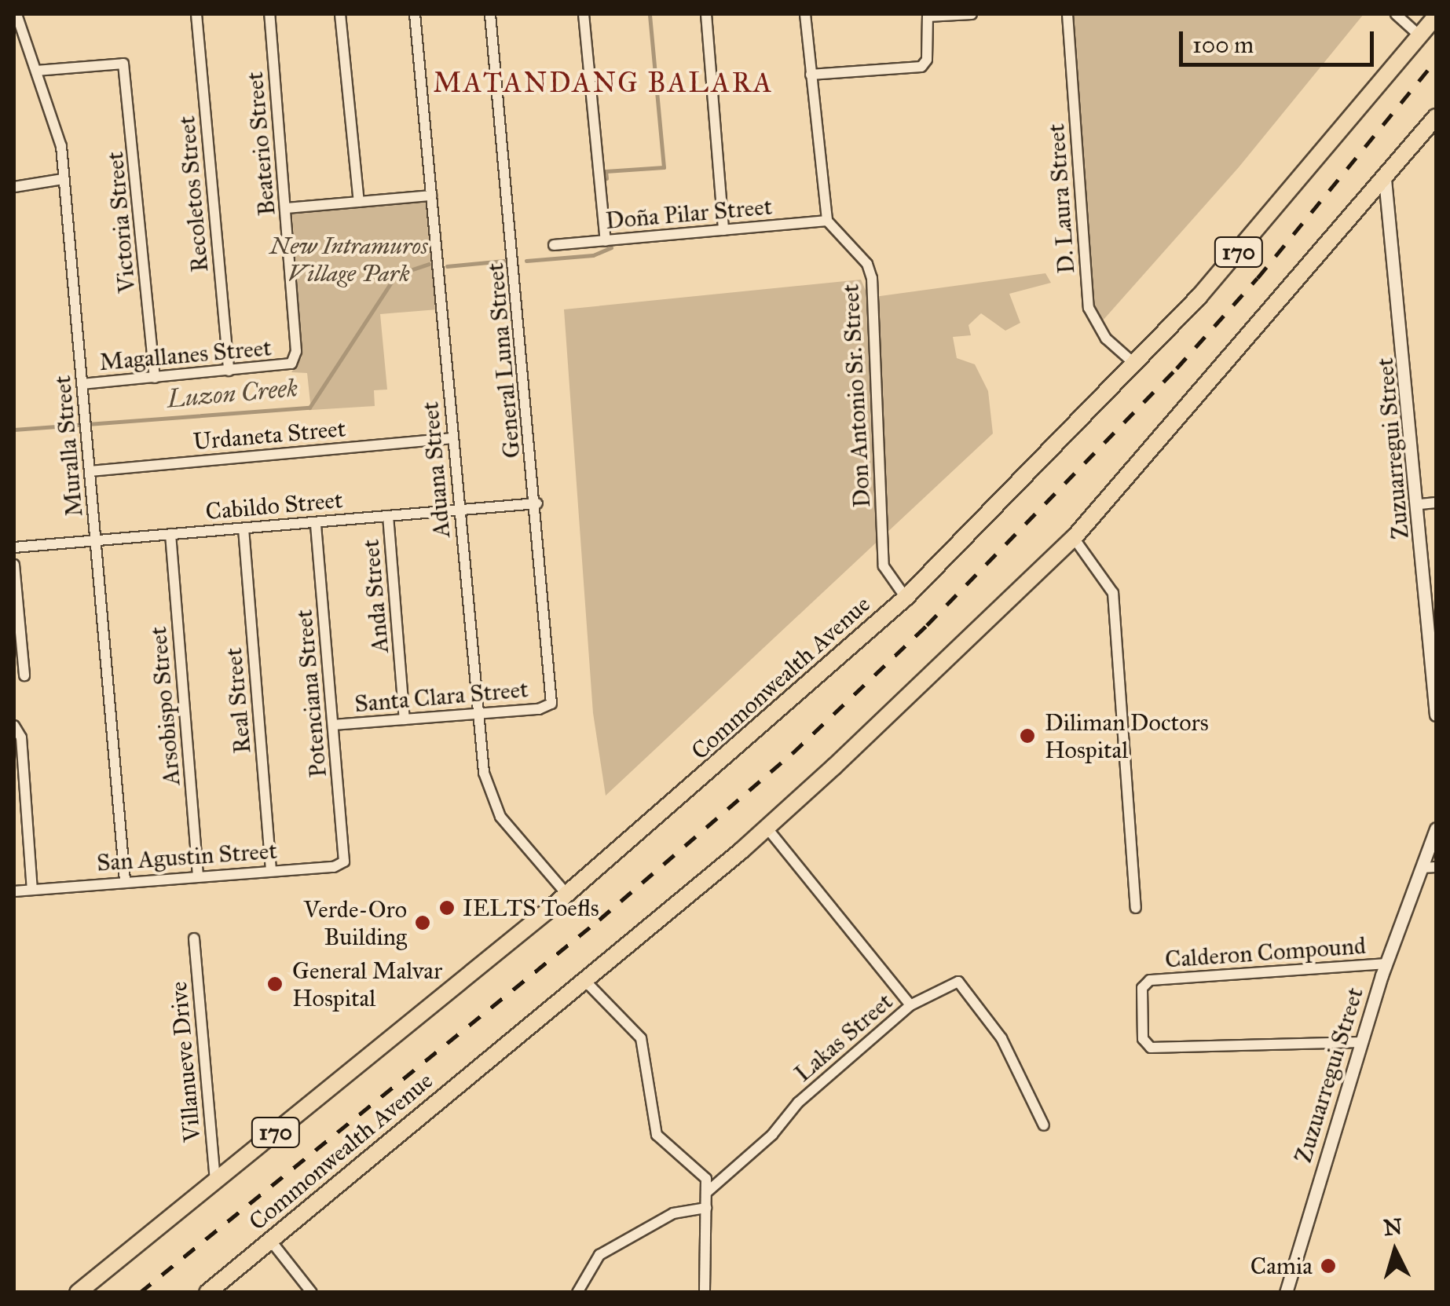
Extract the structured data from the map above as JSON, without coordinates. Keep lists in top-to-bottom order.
{
  "streets": {
    "main road": ["170", "Commonwealth Avenue"],
    "street": [
      "Beaterio Street",
      "Recoletos Street",
      "D. Laura Street",
      "Doña Pilar Street",
      "Victoria Street",
      "Magallanes Street",
      "General Luna Street",
      "Don Antonio Sr. Street",
      "Urdaneta Street",
      "Muralla Street",
      "Zuzuarregui Street",
      "Aduana Street",
      "Cabildo Street",
      "Anda Street",
      "Potenciana Street",
      "Santa Clara Street",
      "Real Street",
      "Arsobispo Street",
      "San Agustin Street",
      "Calderon Compound",
      "Lakas Street",
      "Villanueve Drive"
    ]
  },
  "crossings": [
    ["Beaterio Street", "Magallanes Street"],
    ["Recoletos Street", "Magallanes Street"],
    ["D. Laura Street", "Commonwealth Avenue"],
    ["Doña Pilar Street", "Don Antonio Sr. Street"],
    ["Victoria Street", "Magallanes Street"],
    ["Victoria Street", "Muralla Street"],
    ["Magallanes Street", "Muralla Street"],
    ["General Luna Street", "Cabildo Street"],
    ["General Luna Street", "Santa Clara Street"],
    ["Don Antonio Sr. Street", "Commonwealth Avenue"],
    ["Urdaneta Street", "Muralla Street"],
    ["Urdaneta Street", "Aduana Street"],
    ["Muralla Street", "Cabildo Street"],
    ["Muralla Street", "San Agustin Street"],
    ["Zuzuarregui Street", "Commonwealth Avenue"],
    ["Zuzuarregui Street", "Calderon Compound"],
    ["Aduana Street", "Cabildo Street"],
    ["Aduana Street", "Commonwealth Avenue"],
    ["Aduana Street", "Santa Clara Street"],
    ["Cabildo Street", "Anda Street"],
    ["Cabildo Street", "Potenciana Street"],
    ["Cabildo Street", "Real Street"],
    ["Cabildo Street", "Arsobispo Street"],
    ["Anda Street", "Santa Clara Street"],
    ["Commonwealth Avenue", "Lakas Street"],
    ["Commonwealth Avenue", "Villanueve Drive"],
    ["Potenciana Street", "Santa Clara Street"],
    ["Potenciana Street", "San Agustin Street"],
    ["Real Street", "San Agustin Street"],
    ["Arsobispo Street", "San Agustin Street"]
  ],
  "districts": ["MATANDANG BALARA"],
  "water": ["Luzon Creek"],
  "parks": ["New Intramuros Village Park"],
  "places": [
    "Diliman Doctors Hospital",
    "IELTS Toefls",
    "Verde-Oro Building",
    "General Malvar Hospital",
    "Camia"
  ],
  "scale_bar": "100 m",
  "north": "top"
}
